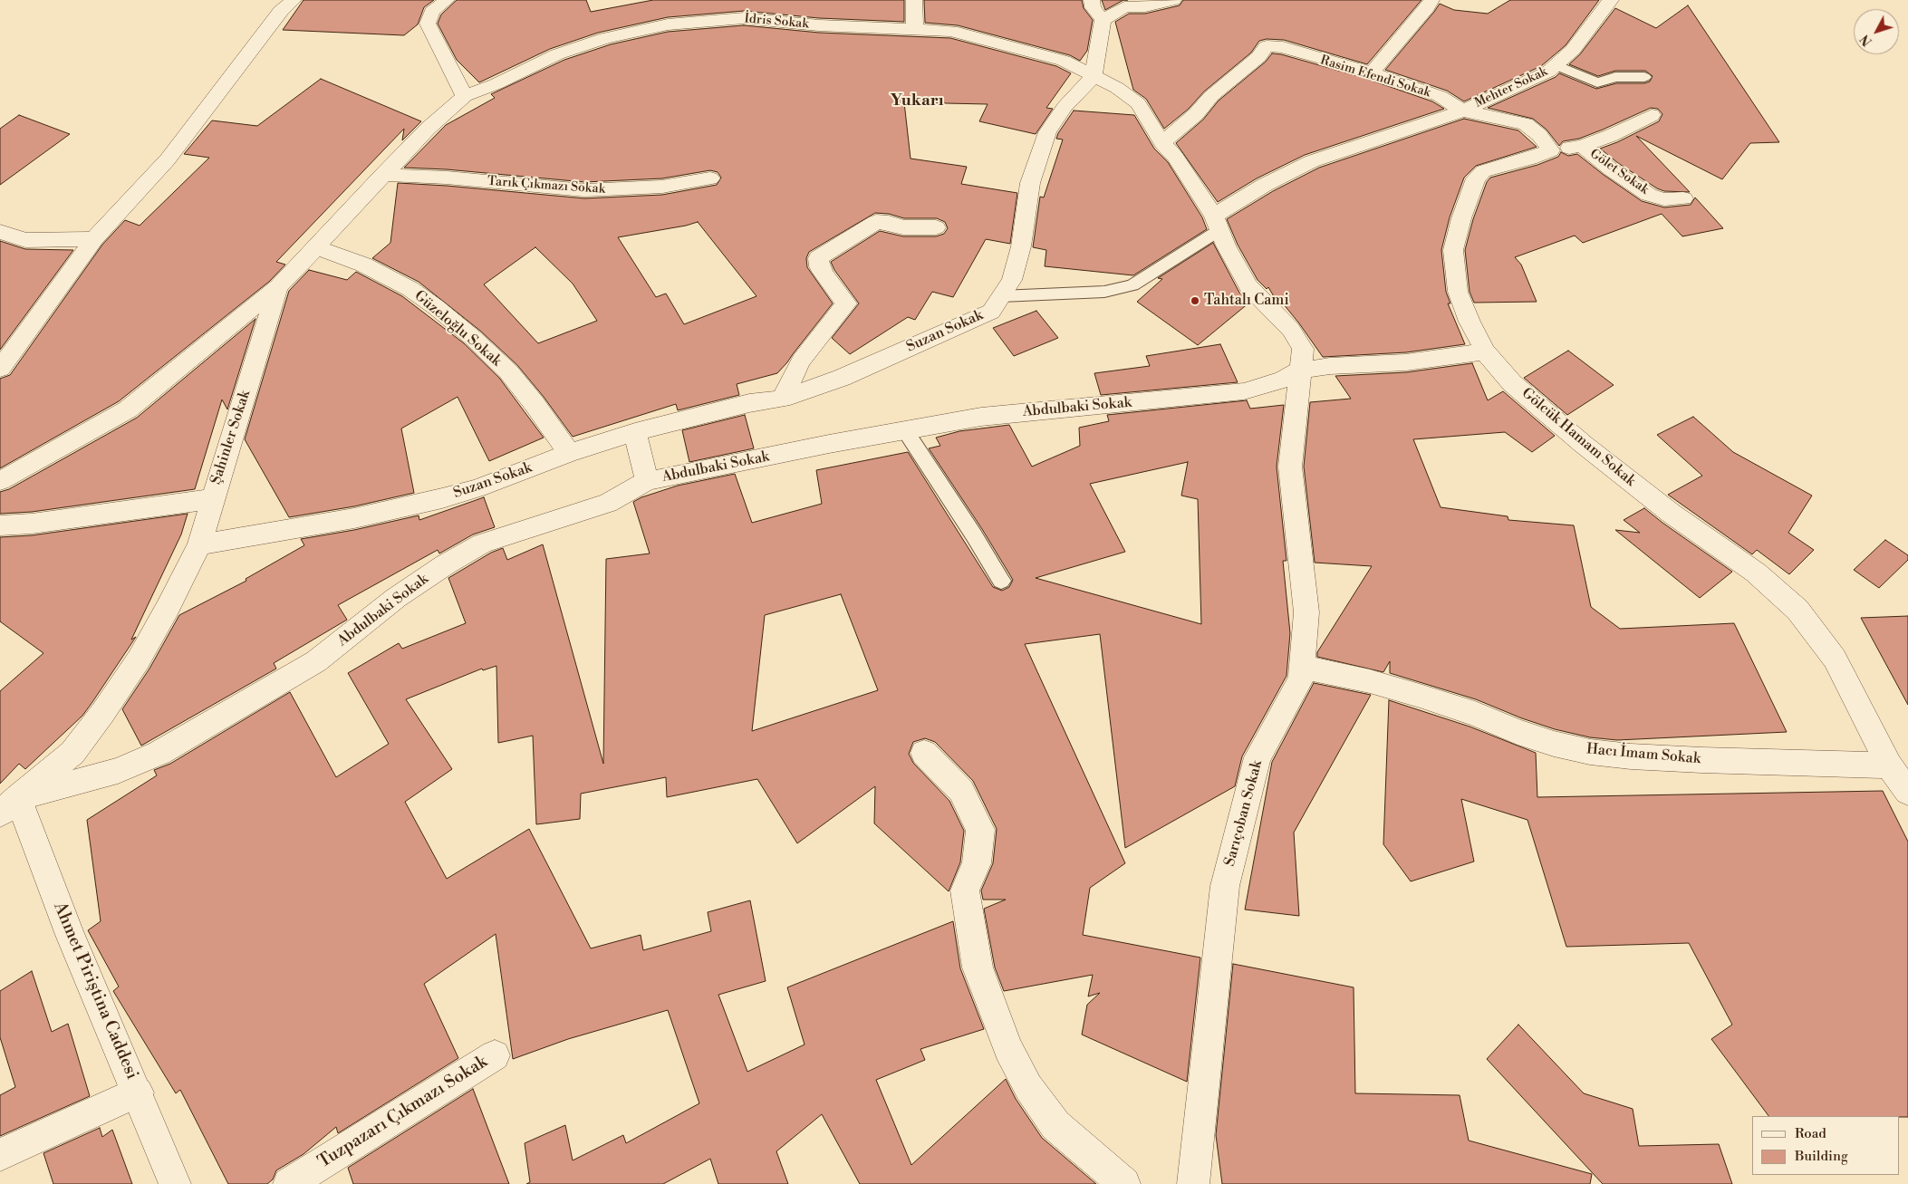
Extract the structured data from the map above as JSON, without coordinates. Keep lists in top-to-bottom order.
{
  "streets": {
    "street": [
      "İdris Sokak",
      "Rasim Efendi Sokak",
      "Mehter Sokak",
      "Gölet Sokak",
      "Tarık Çıkmazı Sokak",
      "Güzeloğlu Sokak",
      "Suzan Sokak",
      "Abdulbaki Sokak",
      "Şahinler Sokak",
      "Gölcük Hamam Sokak",
      "Hacı İmam Sokak",
      "Sarıçoban Sokak",
      "Ahmet Piriştina Caddesi",
      "Tuzpazarı Çıkmazı Sokak"
    ]
  },
  "crossings": [
    ["İdris Sokak", "Suzan Sokak"],
    ["İdris Sokak", "Şahinler Sokak"],
    ["Rasim Efendi Sokak", "Mehter Sokak"],
    ["Gölet Sokak", "Gölcük Hamam Sokak"],
    ["Tarık Çıkmazı Sokak", "Şahinler Sokak"],
    ["Güzeloğlu Sokak", "Suzan Sokak"],
    ["Güzeloğlu Sokak", "Şahinler Sokak"],
    ["Suzan Sokak", "Şahinler Sokak"],
    ["Abdulbaki Sokak", "Şahinler Sokak"],
    ["Abdulbaki Sokak", "Gölcük Hamam Sokak"],
    ["Abdulbaki Sokak", "Sarıçoban Sokak"],
    ["Abdulbaki Sokak", "Ahmet Piriştina Caddesi"],
    ["Şahinler Sokak", "Ahmet Piriştina Caddesi"],
    ["Gölcük Hamam Sokak", "Hacı İmam Sokak"],
    ["Hacı İmam Sokak", "Sarıçoban Sokak"]
  ],
  "districts": ["Yukarı"],
  "places": ["Tahtalı Cami"],
  "legend": ["Road", "Building"],
  "north": "bottom left"
}
